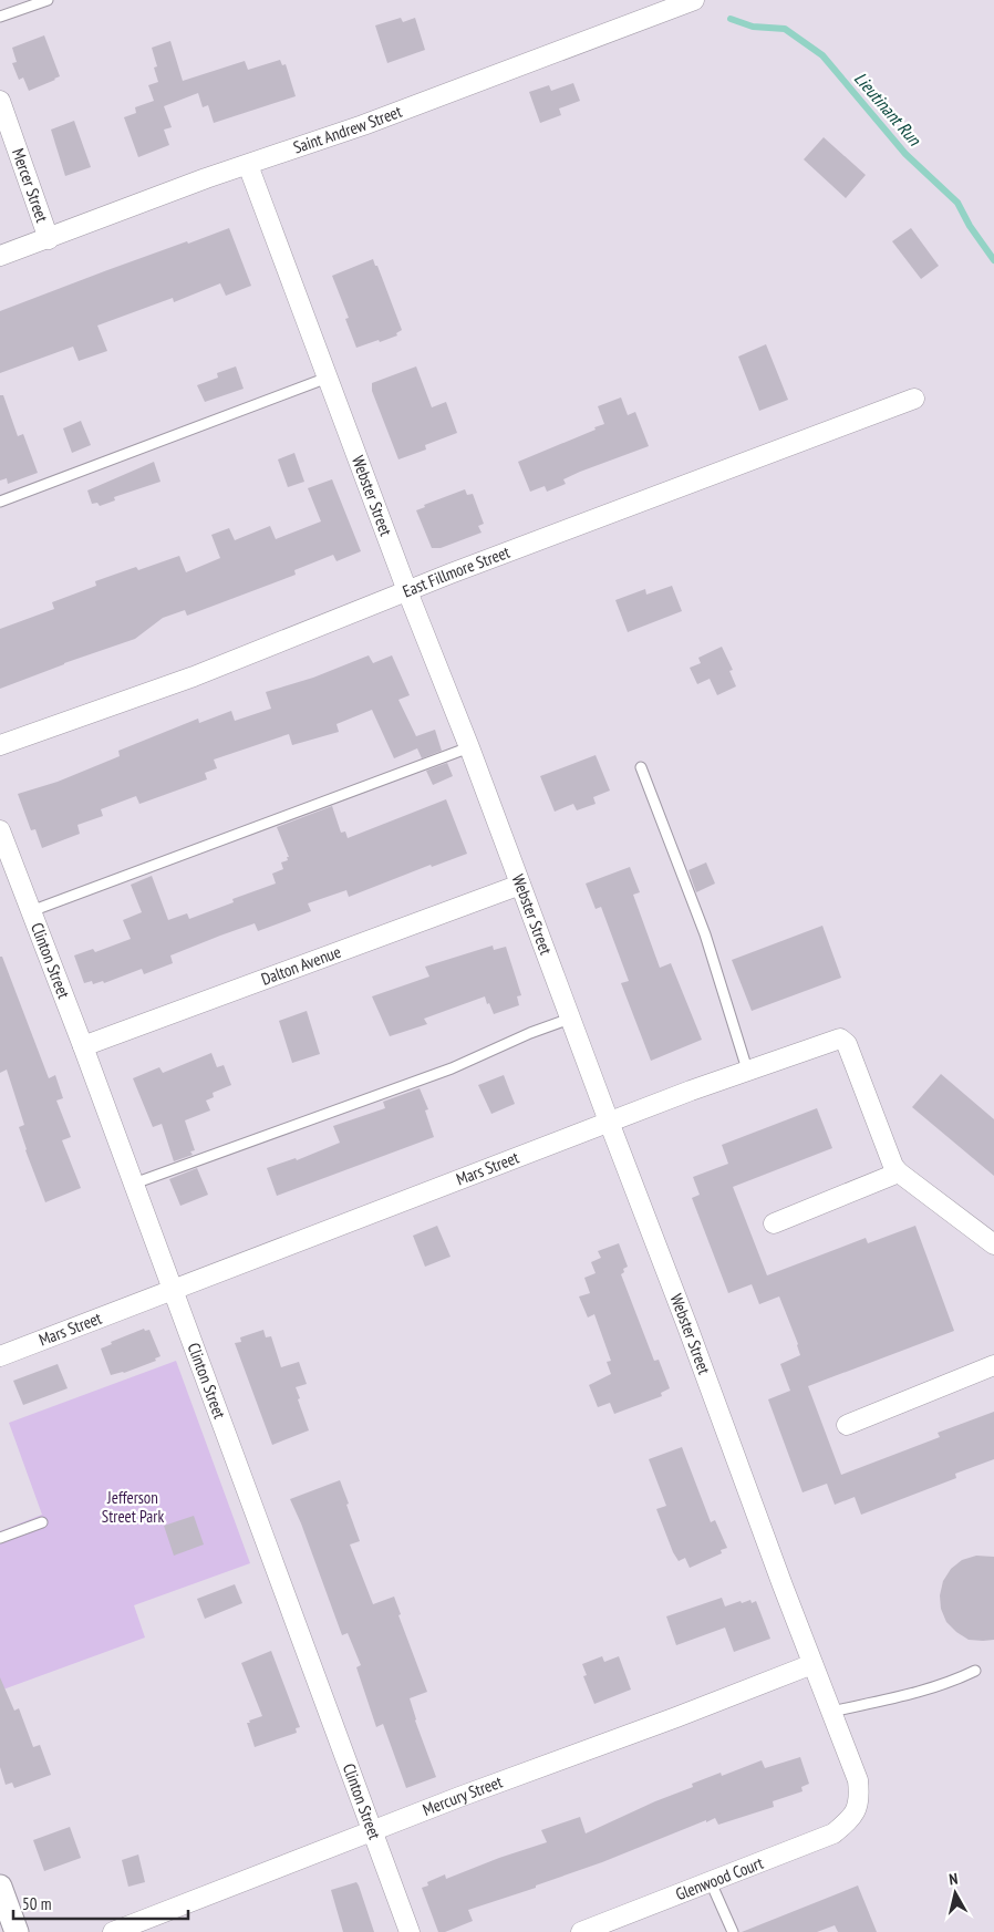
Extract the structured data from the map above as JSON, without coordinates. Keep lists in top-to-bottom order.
{
  "streets": {
    "street": [
      "Saint Andrew Street",
      "Mercer Street",
      "Webster Street",
      "East Fillmore Street",
      "Clinton Street",
      "Dalton Avenue",
      "Mars Street",
      "Mercury Street",
      "Glenwood Court"
    ]
  },
  "crossings": [
    ["Saint Andrew Street", "Mercer Street"],
    ["Saint Andrew Street", "Webster Street"],
    ["Webster Street", "East Fillmore Street"],
    ["Webster Street", "Dalton Avenue"],
    ["Webster Street", "Mars Street"],
    ["Webster Street", "Mercury Street"],
    ["Webster Street", "Glenwood Court"],
    ["Clinton Street", "Dalton Avenue"],
    ["Clinton Street", "Mars Street"],
    ["Clinton Street", "Mercury Street"]
  ],
  "water": ["Lieutinant Run"],
  "parks": ["Jefferson Street Park"],
  "scale_bar": "50 m",
  "north": "top"
}
